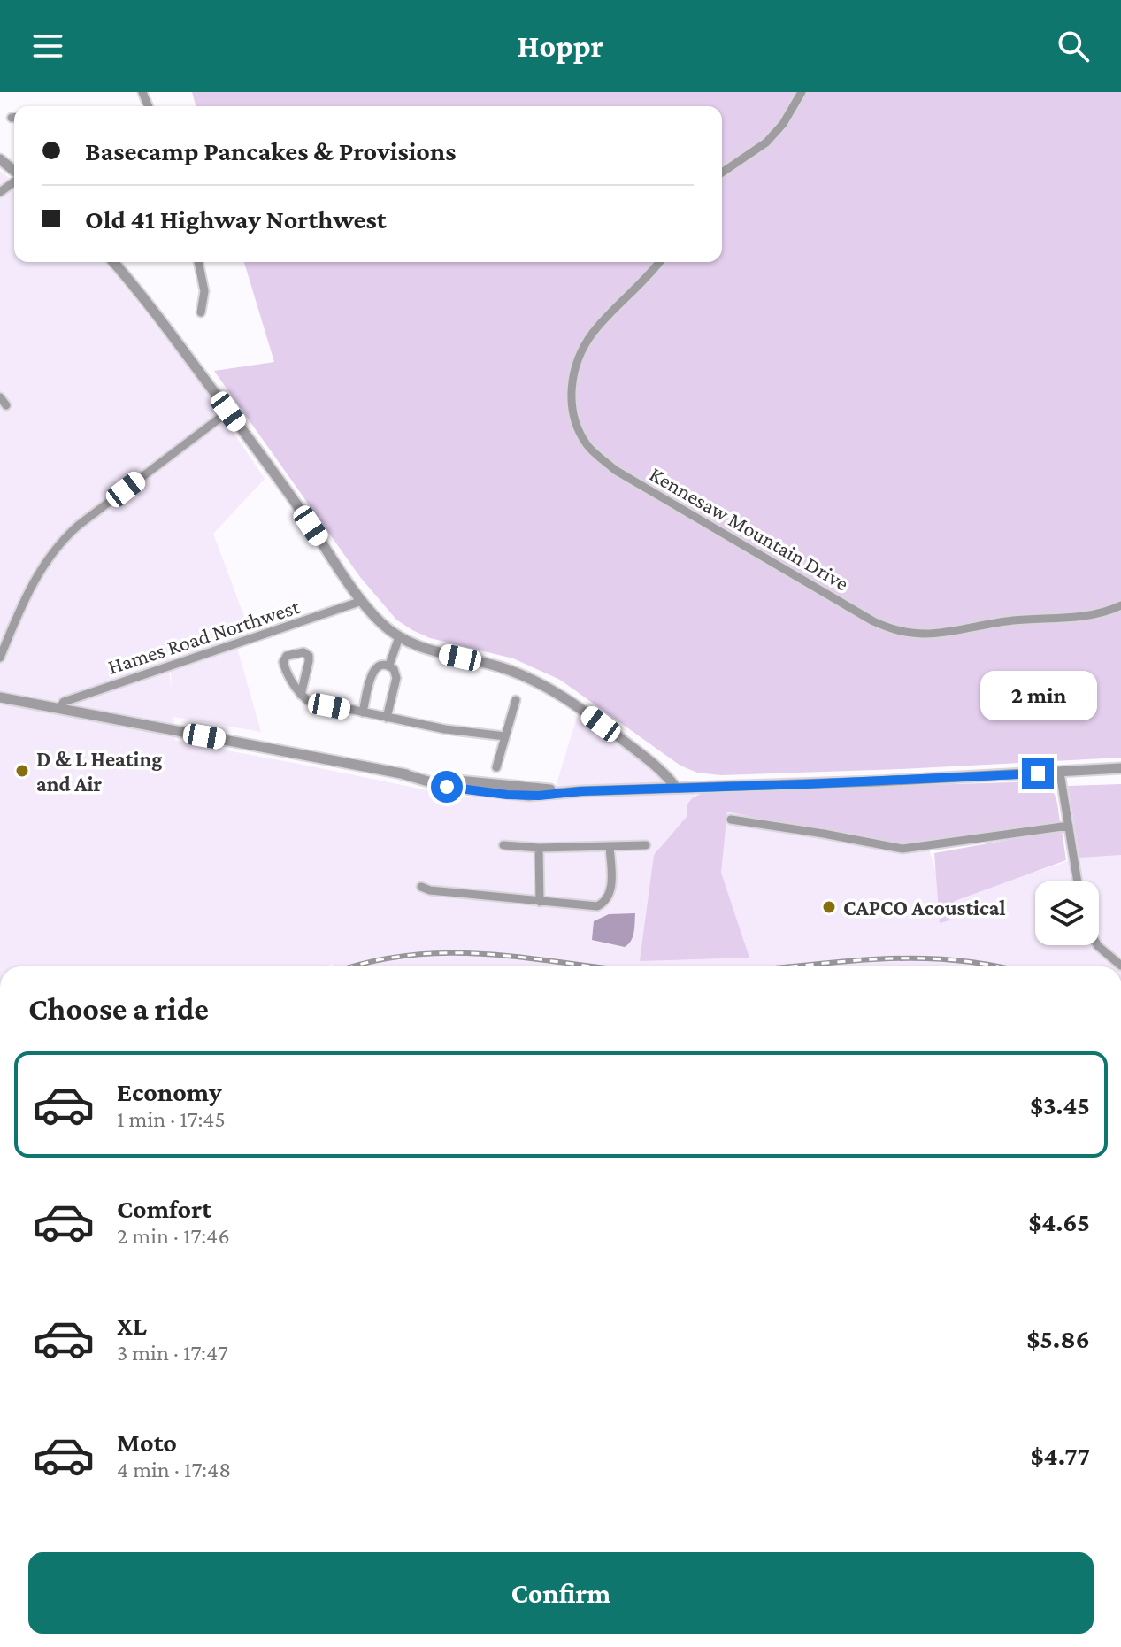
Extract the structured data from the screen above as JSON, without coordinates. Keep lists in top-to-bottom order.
{
  "streets": {
    "street": ["Kennesaw Mountain Drive", "Hames Road Northwest"]
  },
  "places": ["D & L Heating and Air", "CAPCO Acoustical"],
  "page": {
    "header": "Hoppr",
    "banner": ["Basecamp Pancakes & Provisions", "Old 41 Highway Northwest"],
    "bubble": "2 min",
    "heading": "Choose a ride",
    "list": [
      {
        "name": "Economy",
        "note": "1 min · 17:45",
        "value": "$3.45"
      },
      {
        "name": "Comfort",
        "note": "2 min · 17:46",
        "value": "$4.65"
      },
      {
        "name": "XL",
        "note": "3 min · 17:47",
        "value": "$5.86"
      },
      {
        "name": "Moto",
        "note": "4 min · 17:48",
        "value": "$4.77"
      }
    ],
    "buttons": "Confirm"
  }
}
